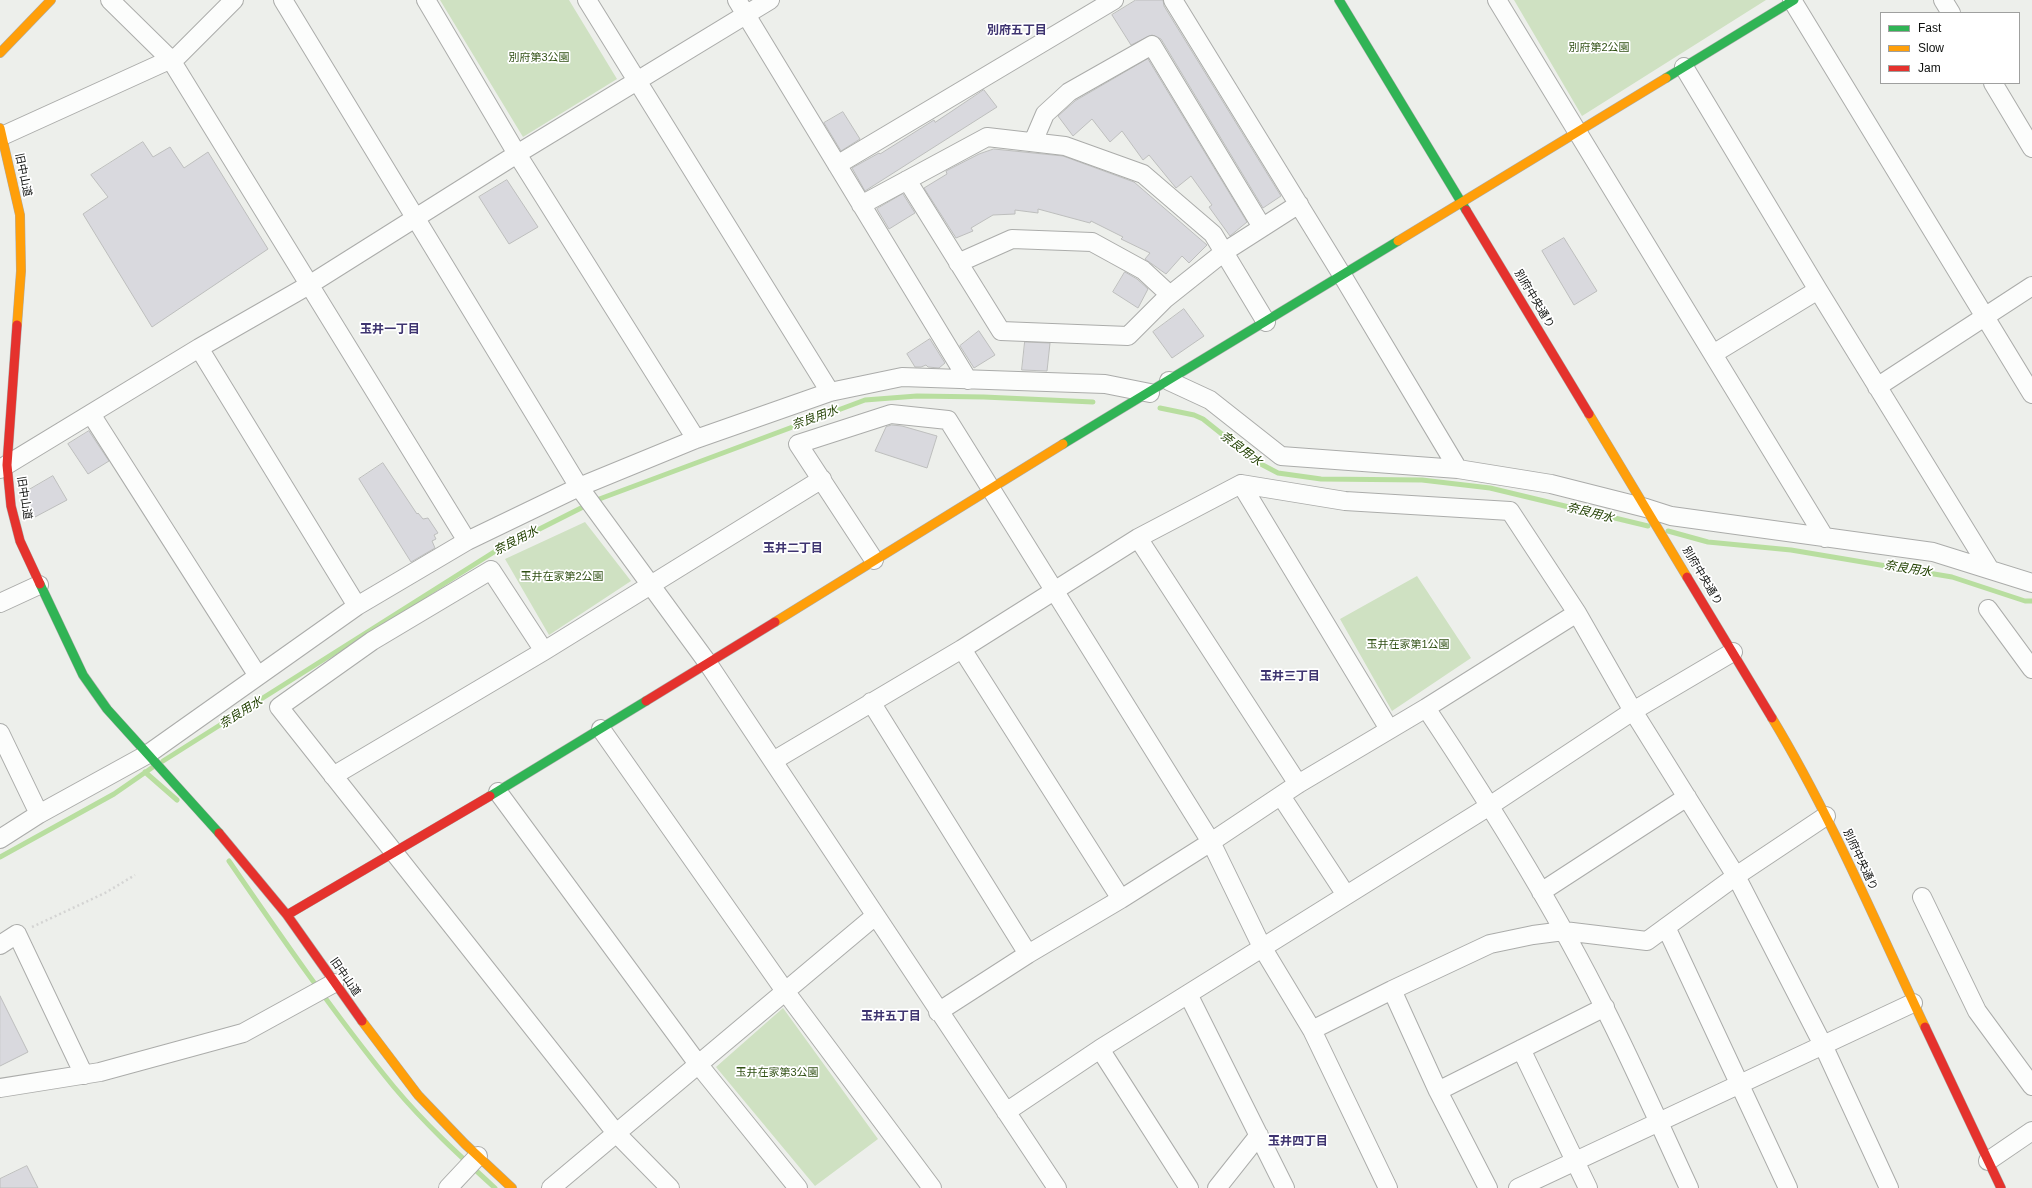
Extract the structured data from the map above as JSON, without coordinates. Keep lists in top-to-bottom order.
{
  "streets": {
    "street": ["旧中山道", "別府中央通り"]
  },
  "districts": [
    "別府五丁目",
    "玉井一丁目",
    "玉井二丁目",
    "玉井三丁目",
    "玉井五丁目",
    "玉井四丁目"
  ],
  "water": ["奈良用水"],
  "parks": [
    "別府第2公園",
    "別府第3公園",
    "玉井在家第2公園",
    "玉井在家第1公園",
    "玉井在家第3公園"
  ],
  "legend": ["Fast", "Slow", "Jam"]
}
